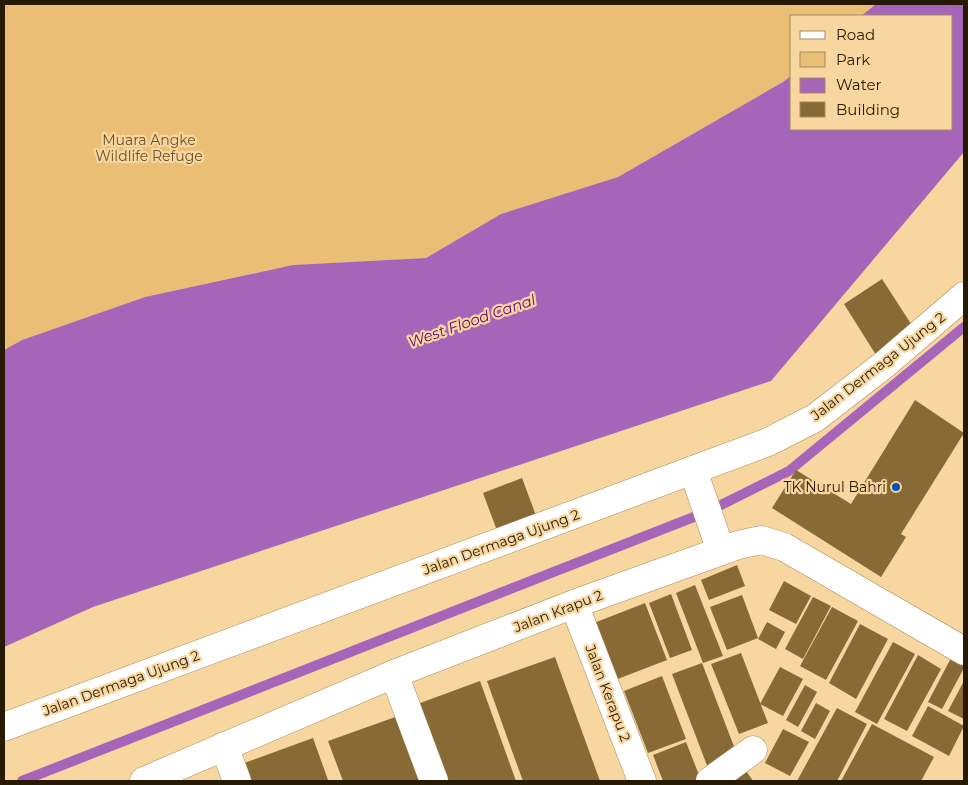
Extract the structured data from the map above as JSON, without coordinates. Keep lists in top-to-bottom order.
{
  "streets": {
    "street": ["Jalan Dermaga Ujung 2", "Jalan Krapu 2", "Jalan Kerapu 2"]
  },
  "crossings": [
    ["Jalan Krapu 2", "Jalan Kerapu 2"]
  ],
  "water": ["West Flood Canal"],
  "parks": ["Muara Angke Wildlife Refuge"],
  "places": ["TK Nurul Bahri"],
  "legend": [
    "Road",
    "Park",
    "Water",
    "Building"
  ]
}
